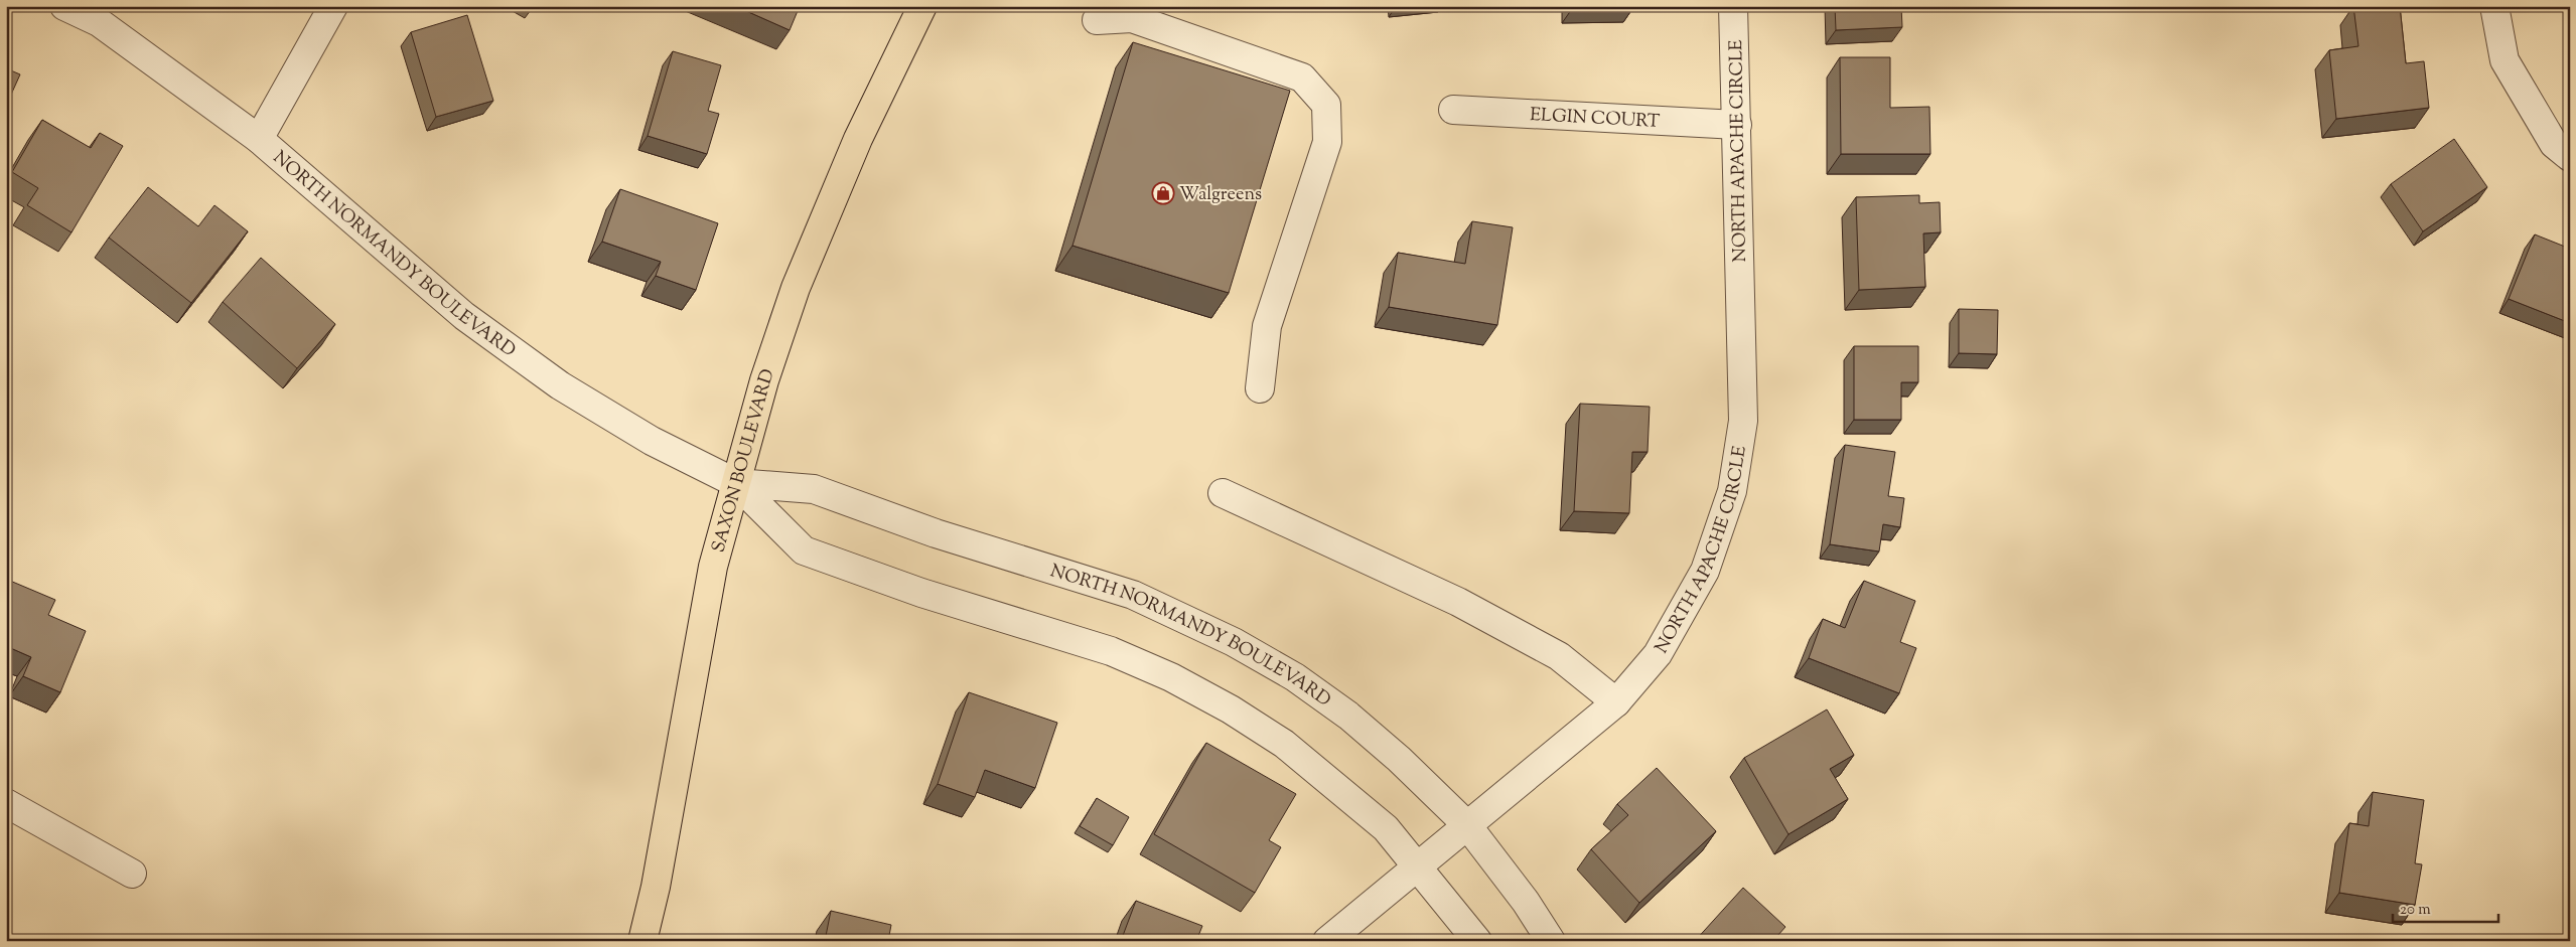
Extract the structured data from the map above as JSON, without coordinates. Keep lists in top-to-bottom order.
{
  "streets": {
    "main road": ["SAXON BOULEVARD"],
    "street": ["ELGIN COURT", "NORTH APACHE CIRCLE", "NORTH NORMANDY BOULEVARD"]
  },
  "crossings": [
    ["ELGIN COURT", "NORTH APACHE CIRCLE"],
    ["NORTH APACHE CIRCLE", "NORTH NORMANDY BOULEVARD"],
    ["NORTH NORMANDY BOULEVARD", "SAXON BOULEVARD"]
  ],
  "places": {
    "shop": ["Walgreens"]
  },
  "scale_bar": "20 m"
}
